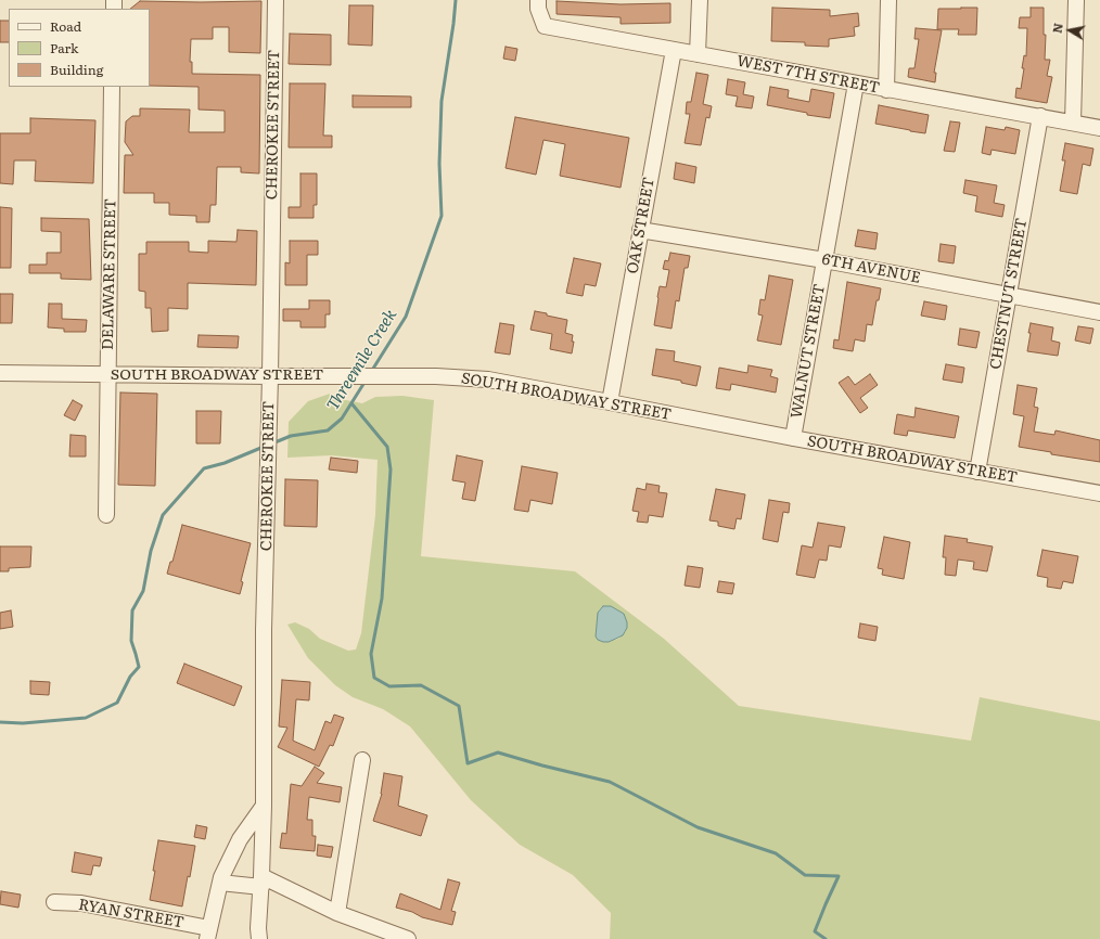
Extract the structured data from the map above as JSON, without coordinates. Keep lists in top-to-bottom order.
{
  "streets": {
    "street": [
      "WEST 7TH STREET",
      "CHEROKEE STREET",
      "OAK STREET",
      "6TH AVENUE",
      "DELAWARE STREET",
      "CHESTNUT STREET",
      "WALNUT STREET",
      "SOUTH BROADWAY STREET",
      "RYAN STREET"
    ]
  },
  "crossings": [
    ["WEST 7TH STREET", "OAK STREET"],
    ["WEST 7TH STREET", "CHESTNUT STREET"],
    ["WEST 7TH STREET", "WALNUT STREET"],
    ["CHEROKEE STREET", "SOUTH BROADWAY STREET"],
    ["OAK STREET", "6TH AVENUE"],
    ["OAK STREET", "SOUTH BROADWAY STREET"],
    ["6TH AVENUE", "CHESTNUT STREET"],
    ["6TH AVENUE", "WALNUT STREET"],
    ["DELAWARE STREET", "SOUTH BROADWAY STREET"],
    ["CHESTNUT STREET", "SOUTH BROADWAY STREET"],
    ["WALNUT STREET", "SOUTH BROADWAY STREET"]
  ],
  "water": ["Threemile Creek"],
  "legend": ["Road", "Park", "Building"],
  "north": "left"
}
